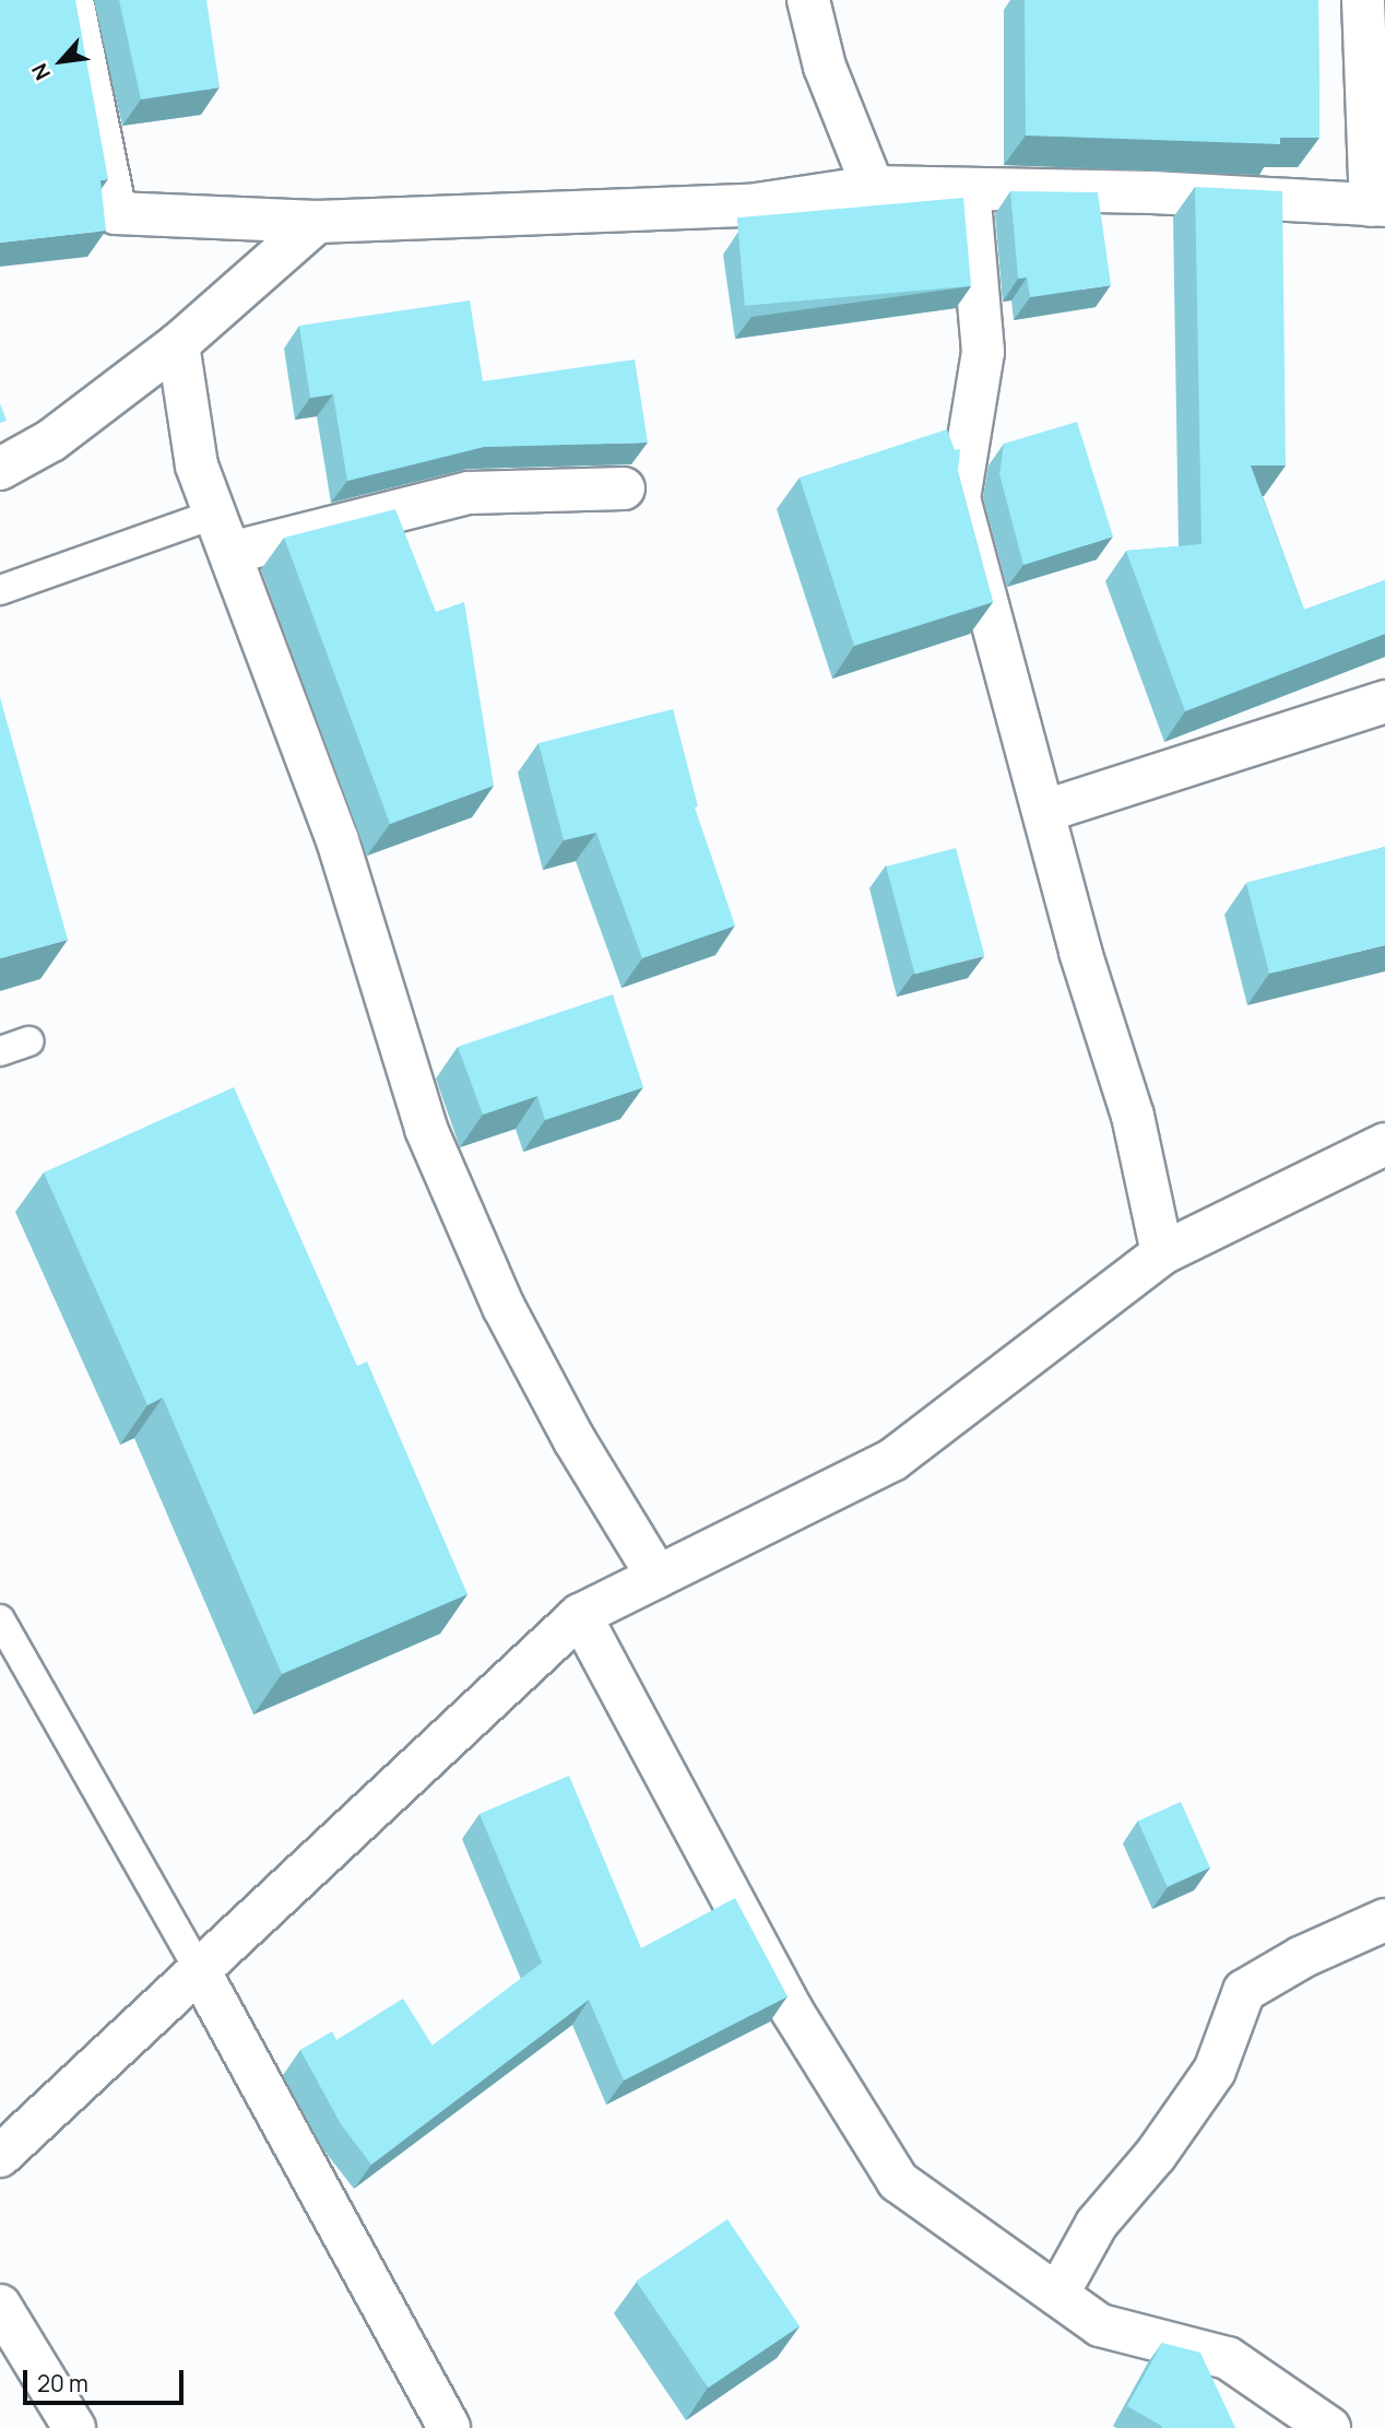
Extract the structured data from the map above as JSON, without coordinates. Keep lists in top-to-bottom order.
{
  "scale_bar": "20 m",
  "north": "bottom left"
}
